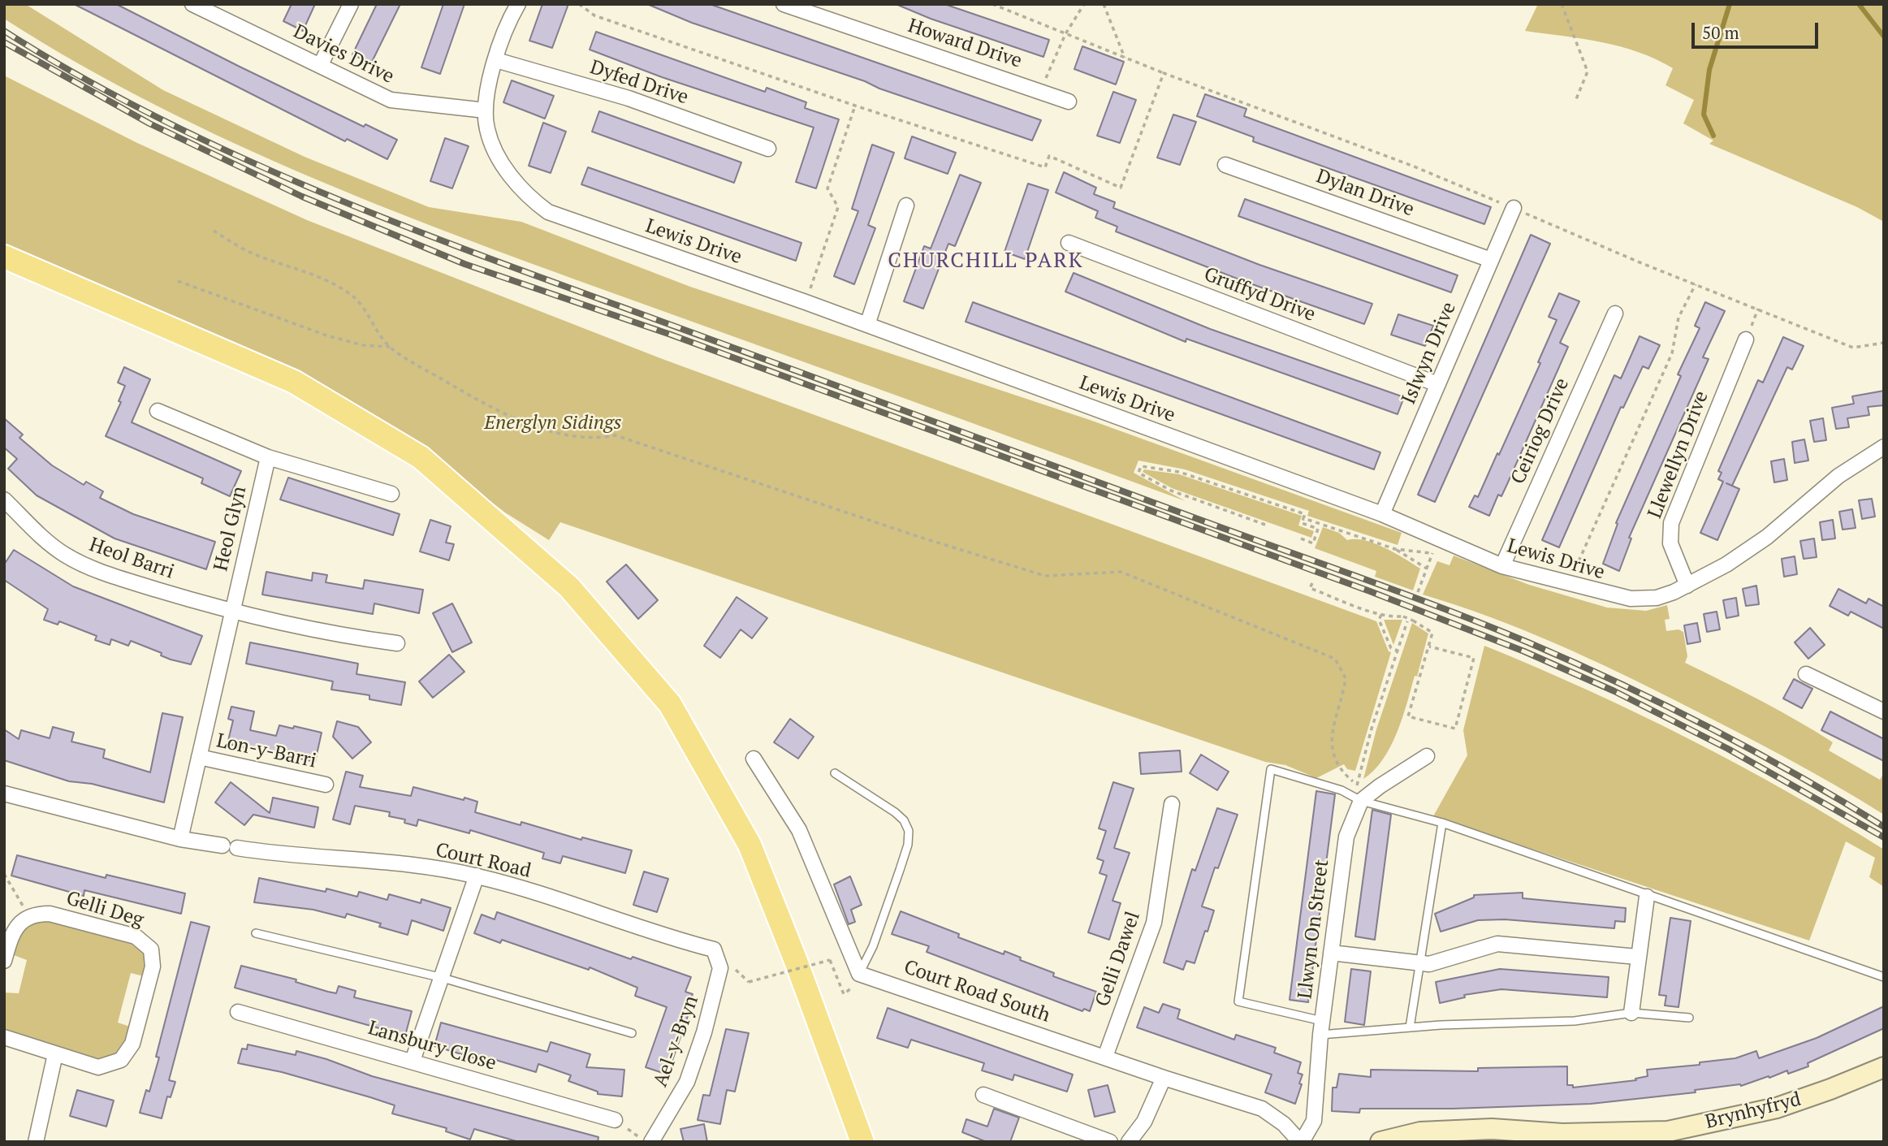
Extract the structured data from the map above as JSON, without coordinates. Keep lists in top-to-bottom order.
{
  "streets": {
    "main road": ["Brynhyfryd"],
    "street": [
      "Howard Drive",
      "Davies Drive",
      "Dyfed Drive",
      "Dylan Drive",
      "Lewis Drive",
      "Gruffyd Drive",
      "Islwyn Drive",
      "Ceiriog Drive",
      "Llewellyn Drive",
      "Heol Glyn",
      "Heol Barri",
      "Lon-y-Barri",
      "Court Road",
      "Gelli Deg",
      "Llwyn On Street",
      "Gelli Dawel",
      "Court Road South",
      "Ael-y-Bryn",
      "Lansbury Close"
    ]
  },
  "crossings": [
    ["Davies Drive", "Lewis Drive"],
    ["Dyfed Drive", "Lewis Drive"],
    ["Dylan Drive", "Islwyn Drive"],
    ["Lewis Drive", "Islwyn Drive"],
    ["Lewis Drive", "Ceiriog Drive"],
    ["Lewis Drive", "Llewellyn Drive"],
    ["Gruffyd Drive", "Islwyn Drive"],
    ["Heol Glyn", "Heol Barri"],
    ["Court Road", "Ael-y-Bryn"],
    ["Llwyn On Street", "Court Road South"],
    ["Gelli Dawel", "Court Road South"]
  ],
  "districts": ["CHURCHILL PARK"],
  "parks": ["Energlyn Sidings"],
  "scale_bar": "50 m"
}
